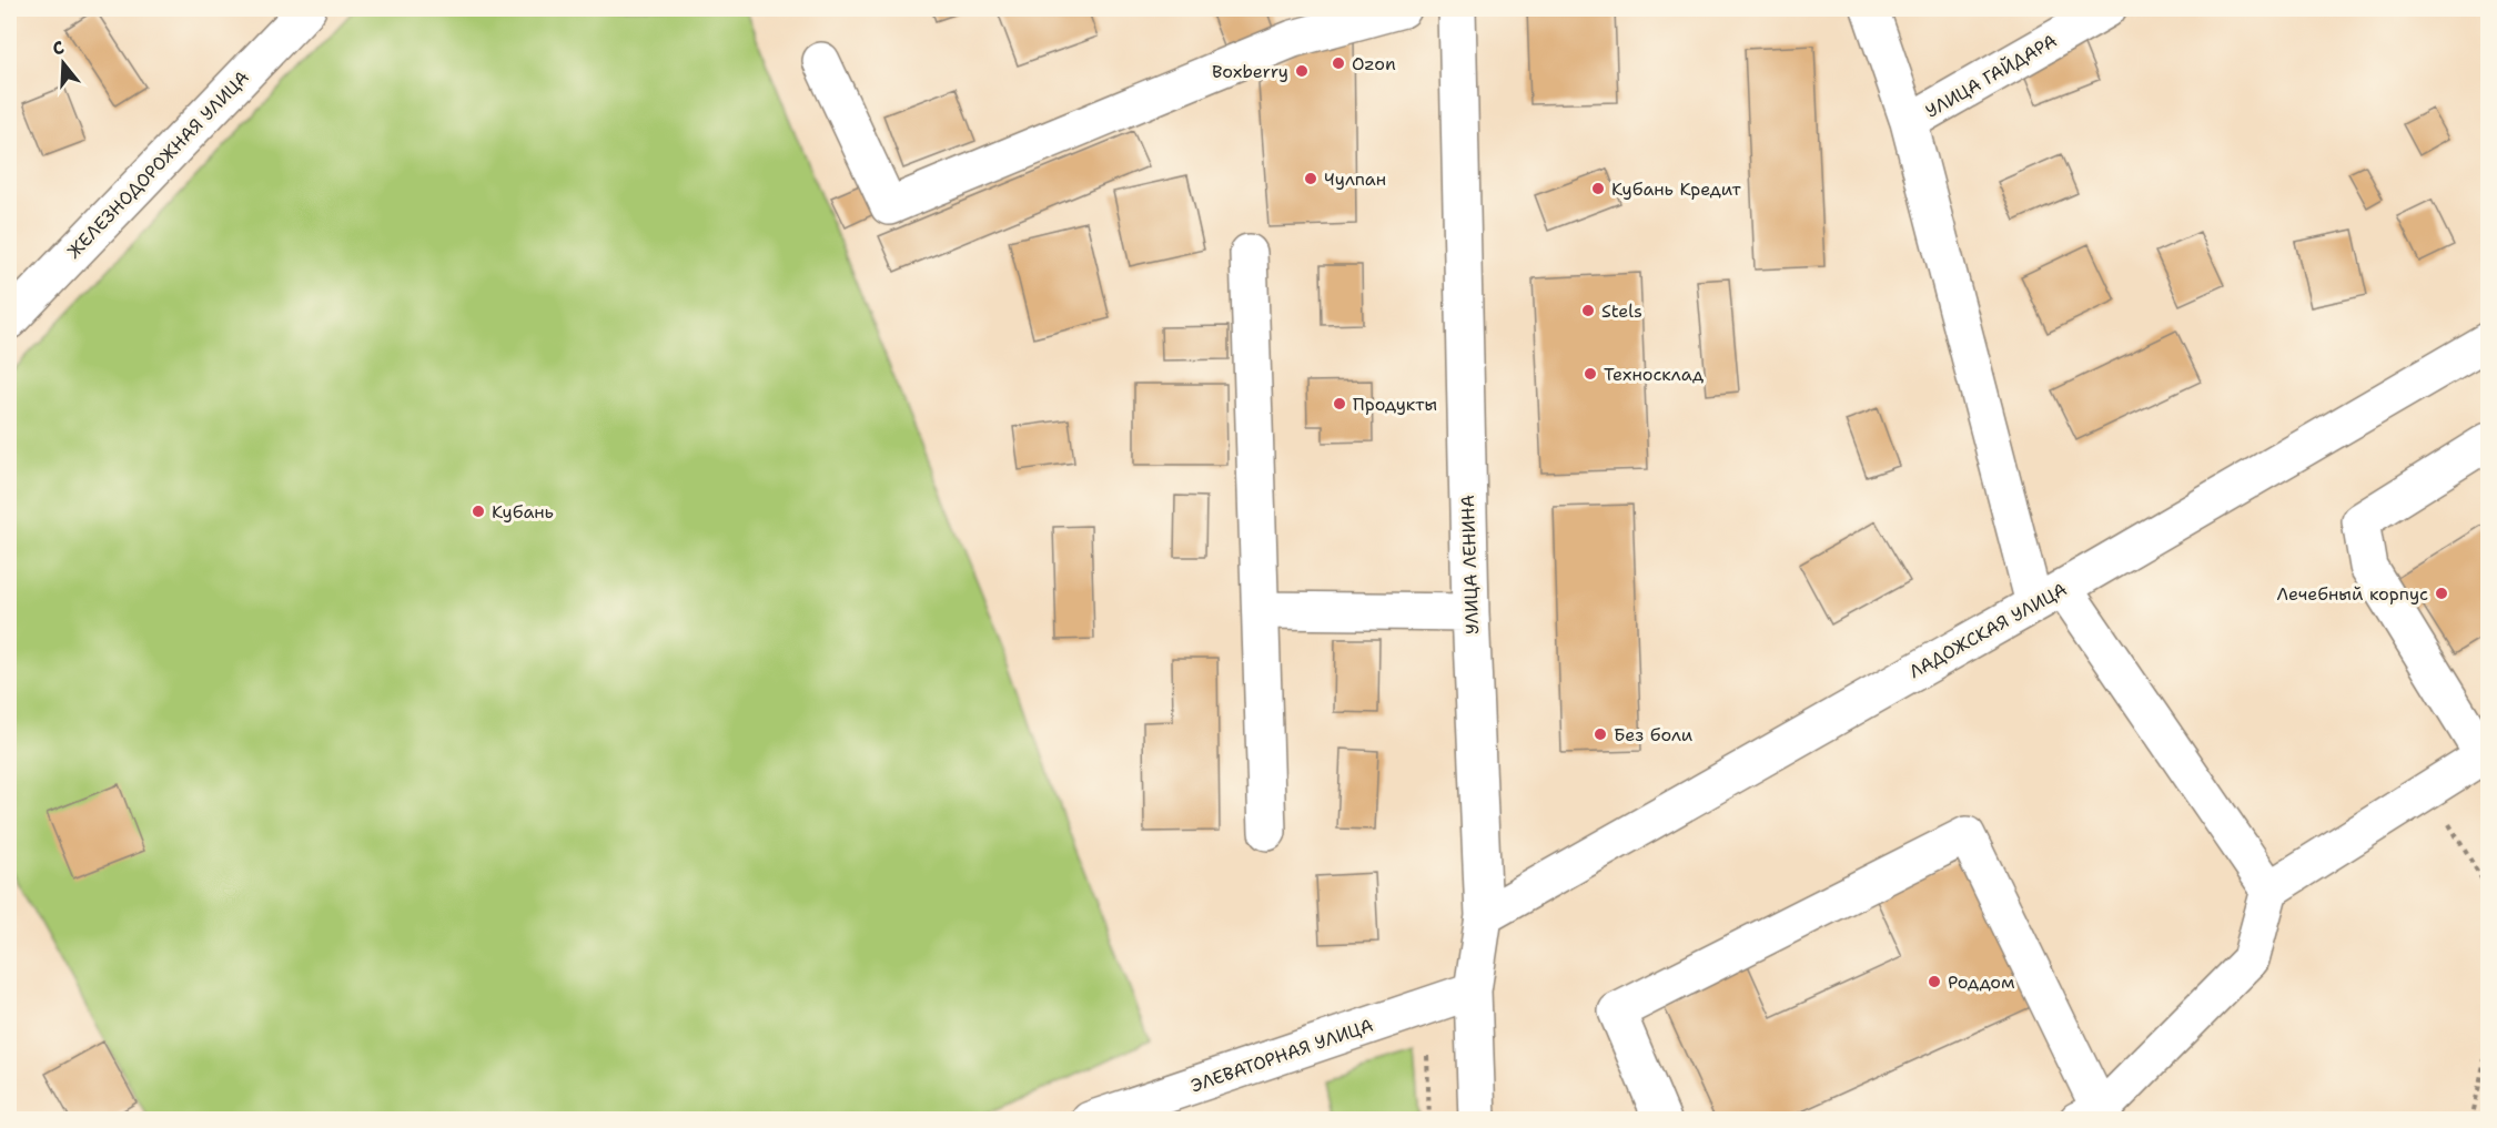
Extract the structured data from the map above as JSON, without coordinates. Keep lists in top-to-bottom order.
{
  "streets": {
    "street": [
      "УЛИЦА ГАЙДАРА",
      "ЖЕЛЕЗНОДОРОЖНАЯ УЛИЦА",
      "УЛИЦА ЛЕНИНА",
      "ЛАДОЖСКАЯ УЛИЦА",
      "ЭЛЕВАТОРНАЯ УЛИЦА"
    ]
  },
  "crossings": [
    ["УЛИЦА ЛЕНИНА", "ЛАДОЖСКАЯ УЛИЦА"],
    ["УЛИЦА ЛЕНИНА", "ЭЛЕВАТОРНАЯ УЛИЦА"]
  ],
  "places": [
    "Ozon",
    "Boxberry",
    "Чулпан",
    "Кубань Кредит",
    "Stels",
    "Техносклад",
    "Продукты",
    "Кубань",
    "Лечебный корпус",
    "Без боли",
    "Роддом"
  ],
  "north": "top"
}
